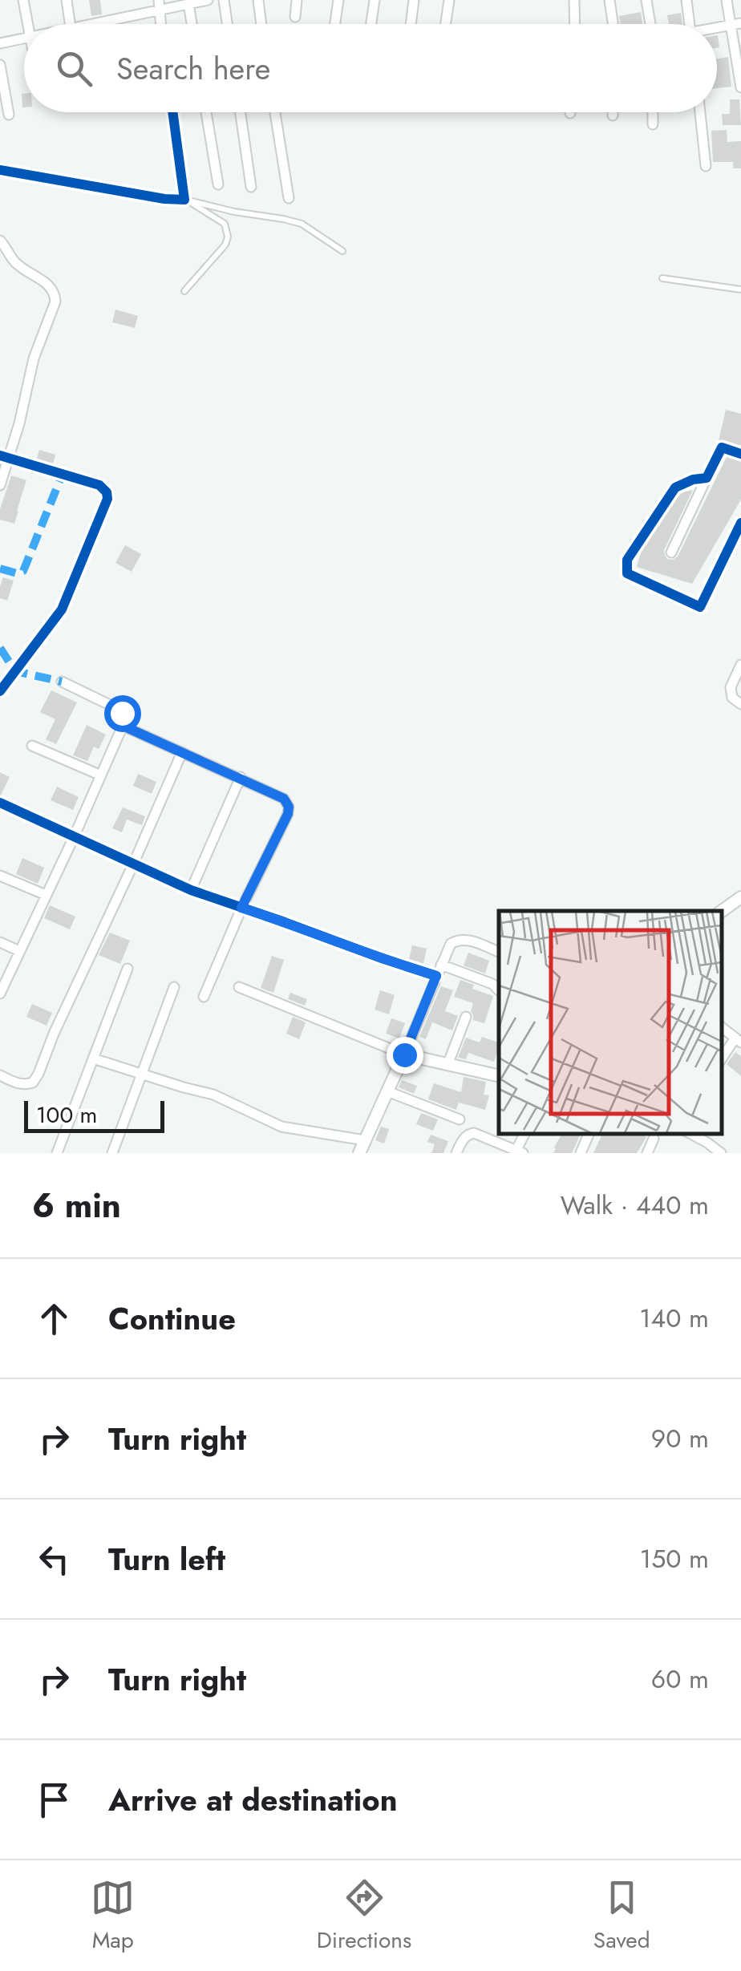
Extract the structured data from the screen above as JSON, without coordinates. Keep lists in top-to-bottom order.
{
  "scale_bar": "100 m",
  "page": {
    "search": "Search here",
    "scale": "100 m",
    "heading": ["6 min", "Walk · 440 m"],
    "list": [
      ["Continue", "140 m"],
      ["Turn right", "90 m"],
      ["Turn left", "150 m"],
      ["Turn right", "60 m"],
      "Arrive at destination"
    ],
    "nav": ["Map", "Directions", "Saved"]
  }
}
